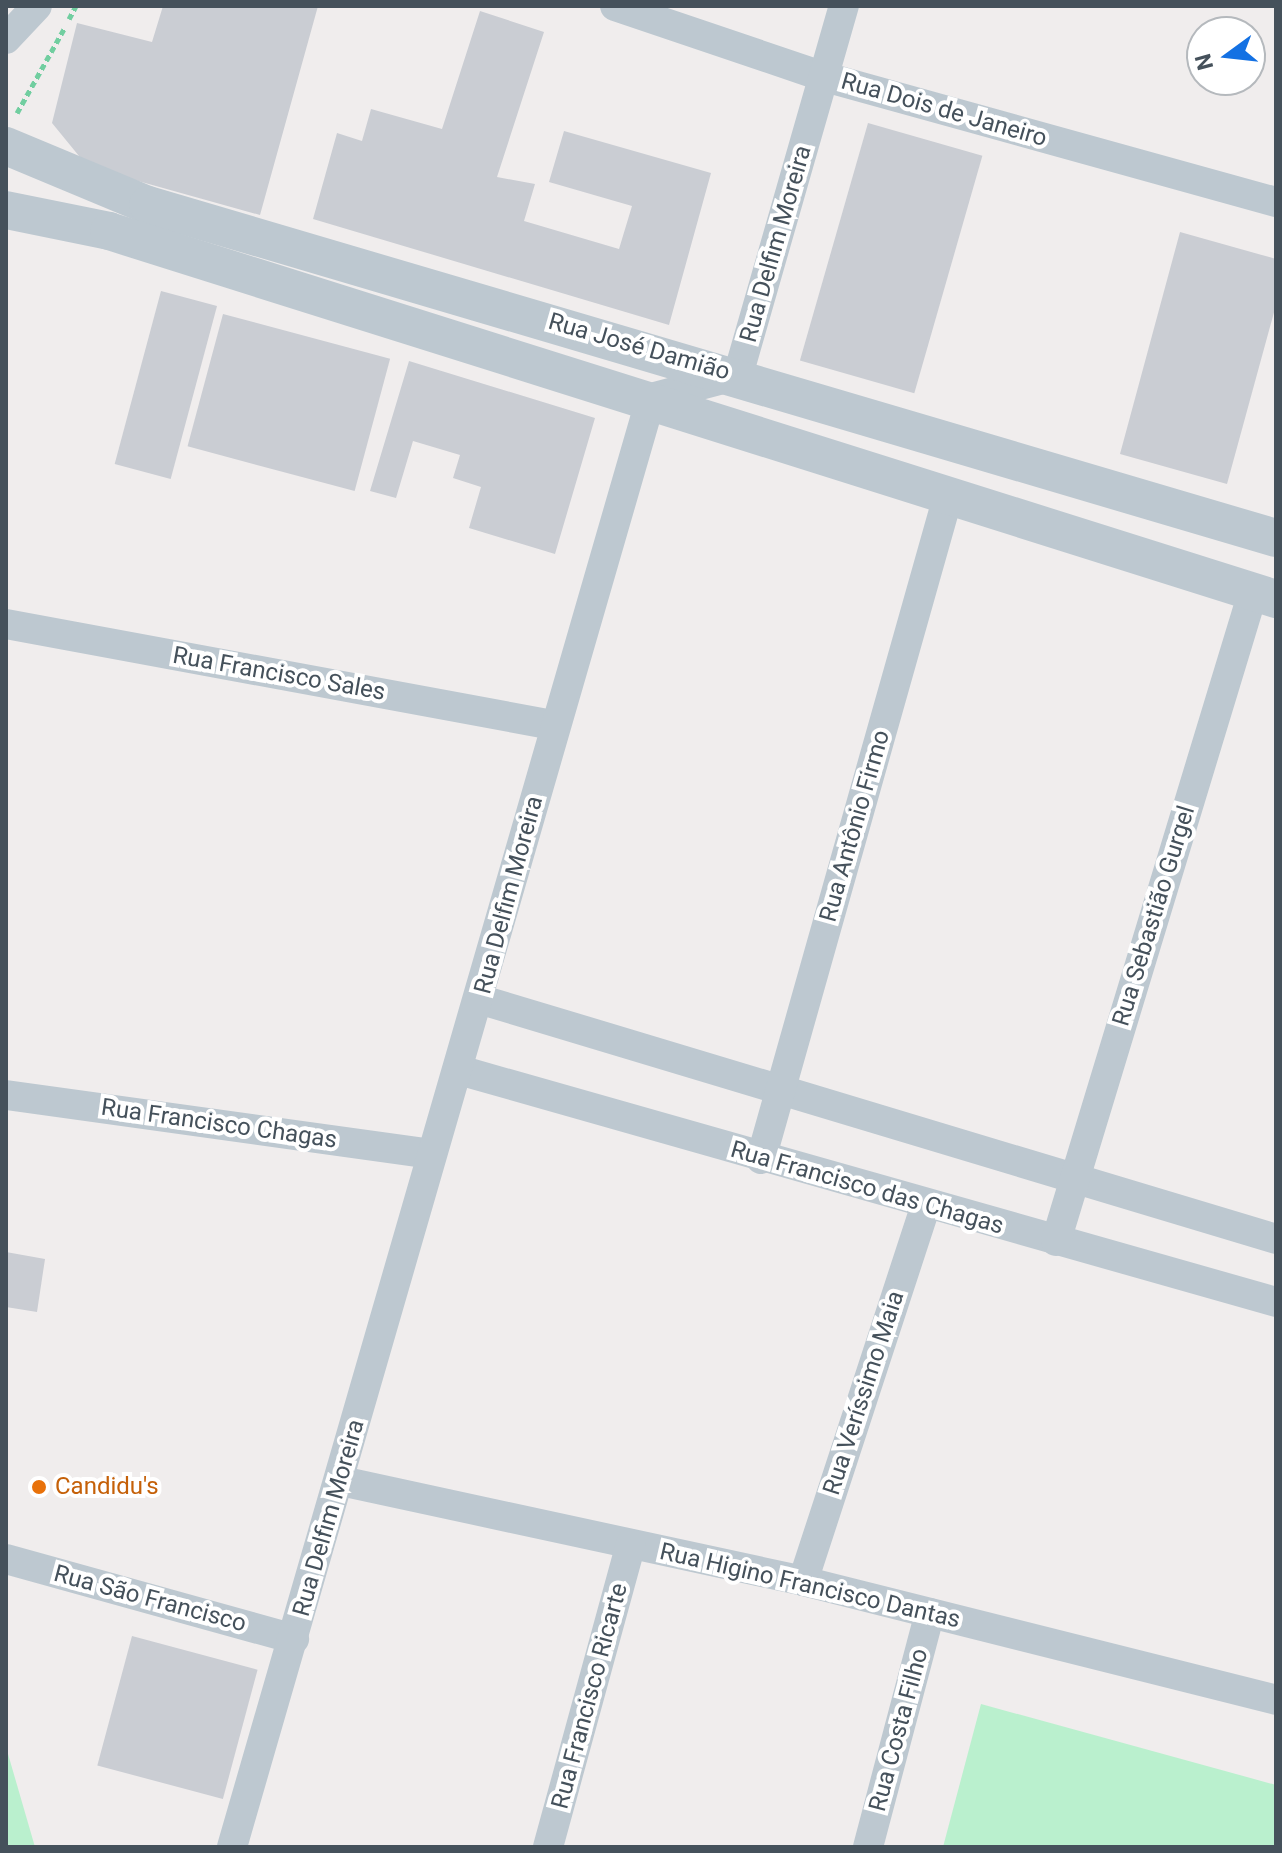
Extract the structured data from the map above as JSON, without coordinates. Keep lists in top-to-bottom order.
{
  "streets": {
    "street": [
      "Rua Dois de Janeiro",
      "Rua Delfim Moreira",
      "Rua José Damião",
      "Rua Francisco Sales",
      "Rua Antônio Firmo",
      "Rua Sebastião Gurgel",
      "Rua Francisco Chagas",
      "Rua Francisco das Chagas",
      "Rua Veríssimo Maia",
      "Rua Higino Francisco Dantas",
      "Rua São Francisco",
      "Rua Francisco Ricarte",
      "Rua Costa Filho"
    ]
  },
  "crossings": [
    ["Rua Dois de Janeiro", "Rua Delfim Moreira"],
    ["Rua Delfim Moreira", "Rua José Damião"],
    ["Rua Delfim Moreira", "Rua Francisco Sales"],
    ["Rua Delfim Moreira", "Rua Francisco Chagas"],
    ["Rua Delfim Moreira", "Rua Francisco das Chagas"],
    ["Rua Delfim Moreira", "Rua Higino Francisco Dantas"],
    ["Rua Delfim Moreira", "Rua São Francisco"],
    ["Rua José Damião", "Rua Antônio Firmo"],
    ["Rua José Damião", "Rua Sebastião Gurgel"],
    ["Rua Antônio Firmo", "Rua Francisco das Chagas"],
    ["Rua Sebastião Gurgel", "Rua Francisco das Chagas"],
    ["Rua Francisco das Chagas", "Rua Veríssimo Maia"],
    ["Rua Veríssimo Maia", "Rua Higino Francisco Dantas"],
    ["Rua Higino Francisco Dantas", "Rua Francisco Ricarte"],
    ["Rua Higino Francisco Dantas", "Rua Costa Filho"]
  ],
  "places": ["Candidu's"],
  "north": "left"
}
